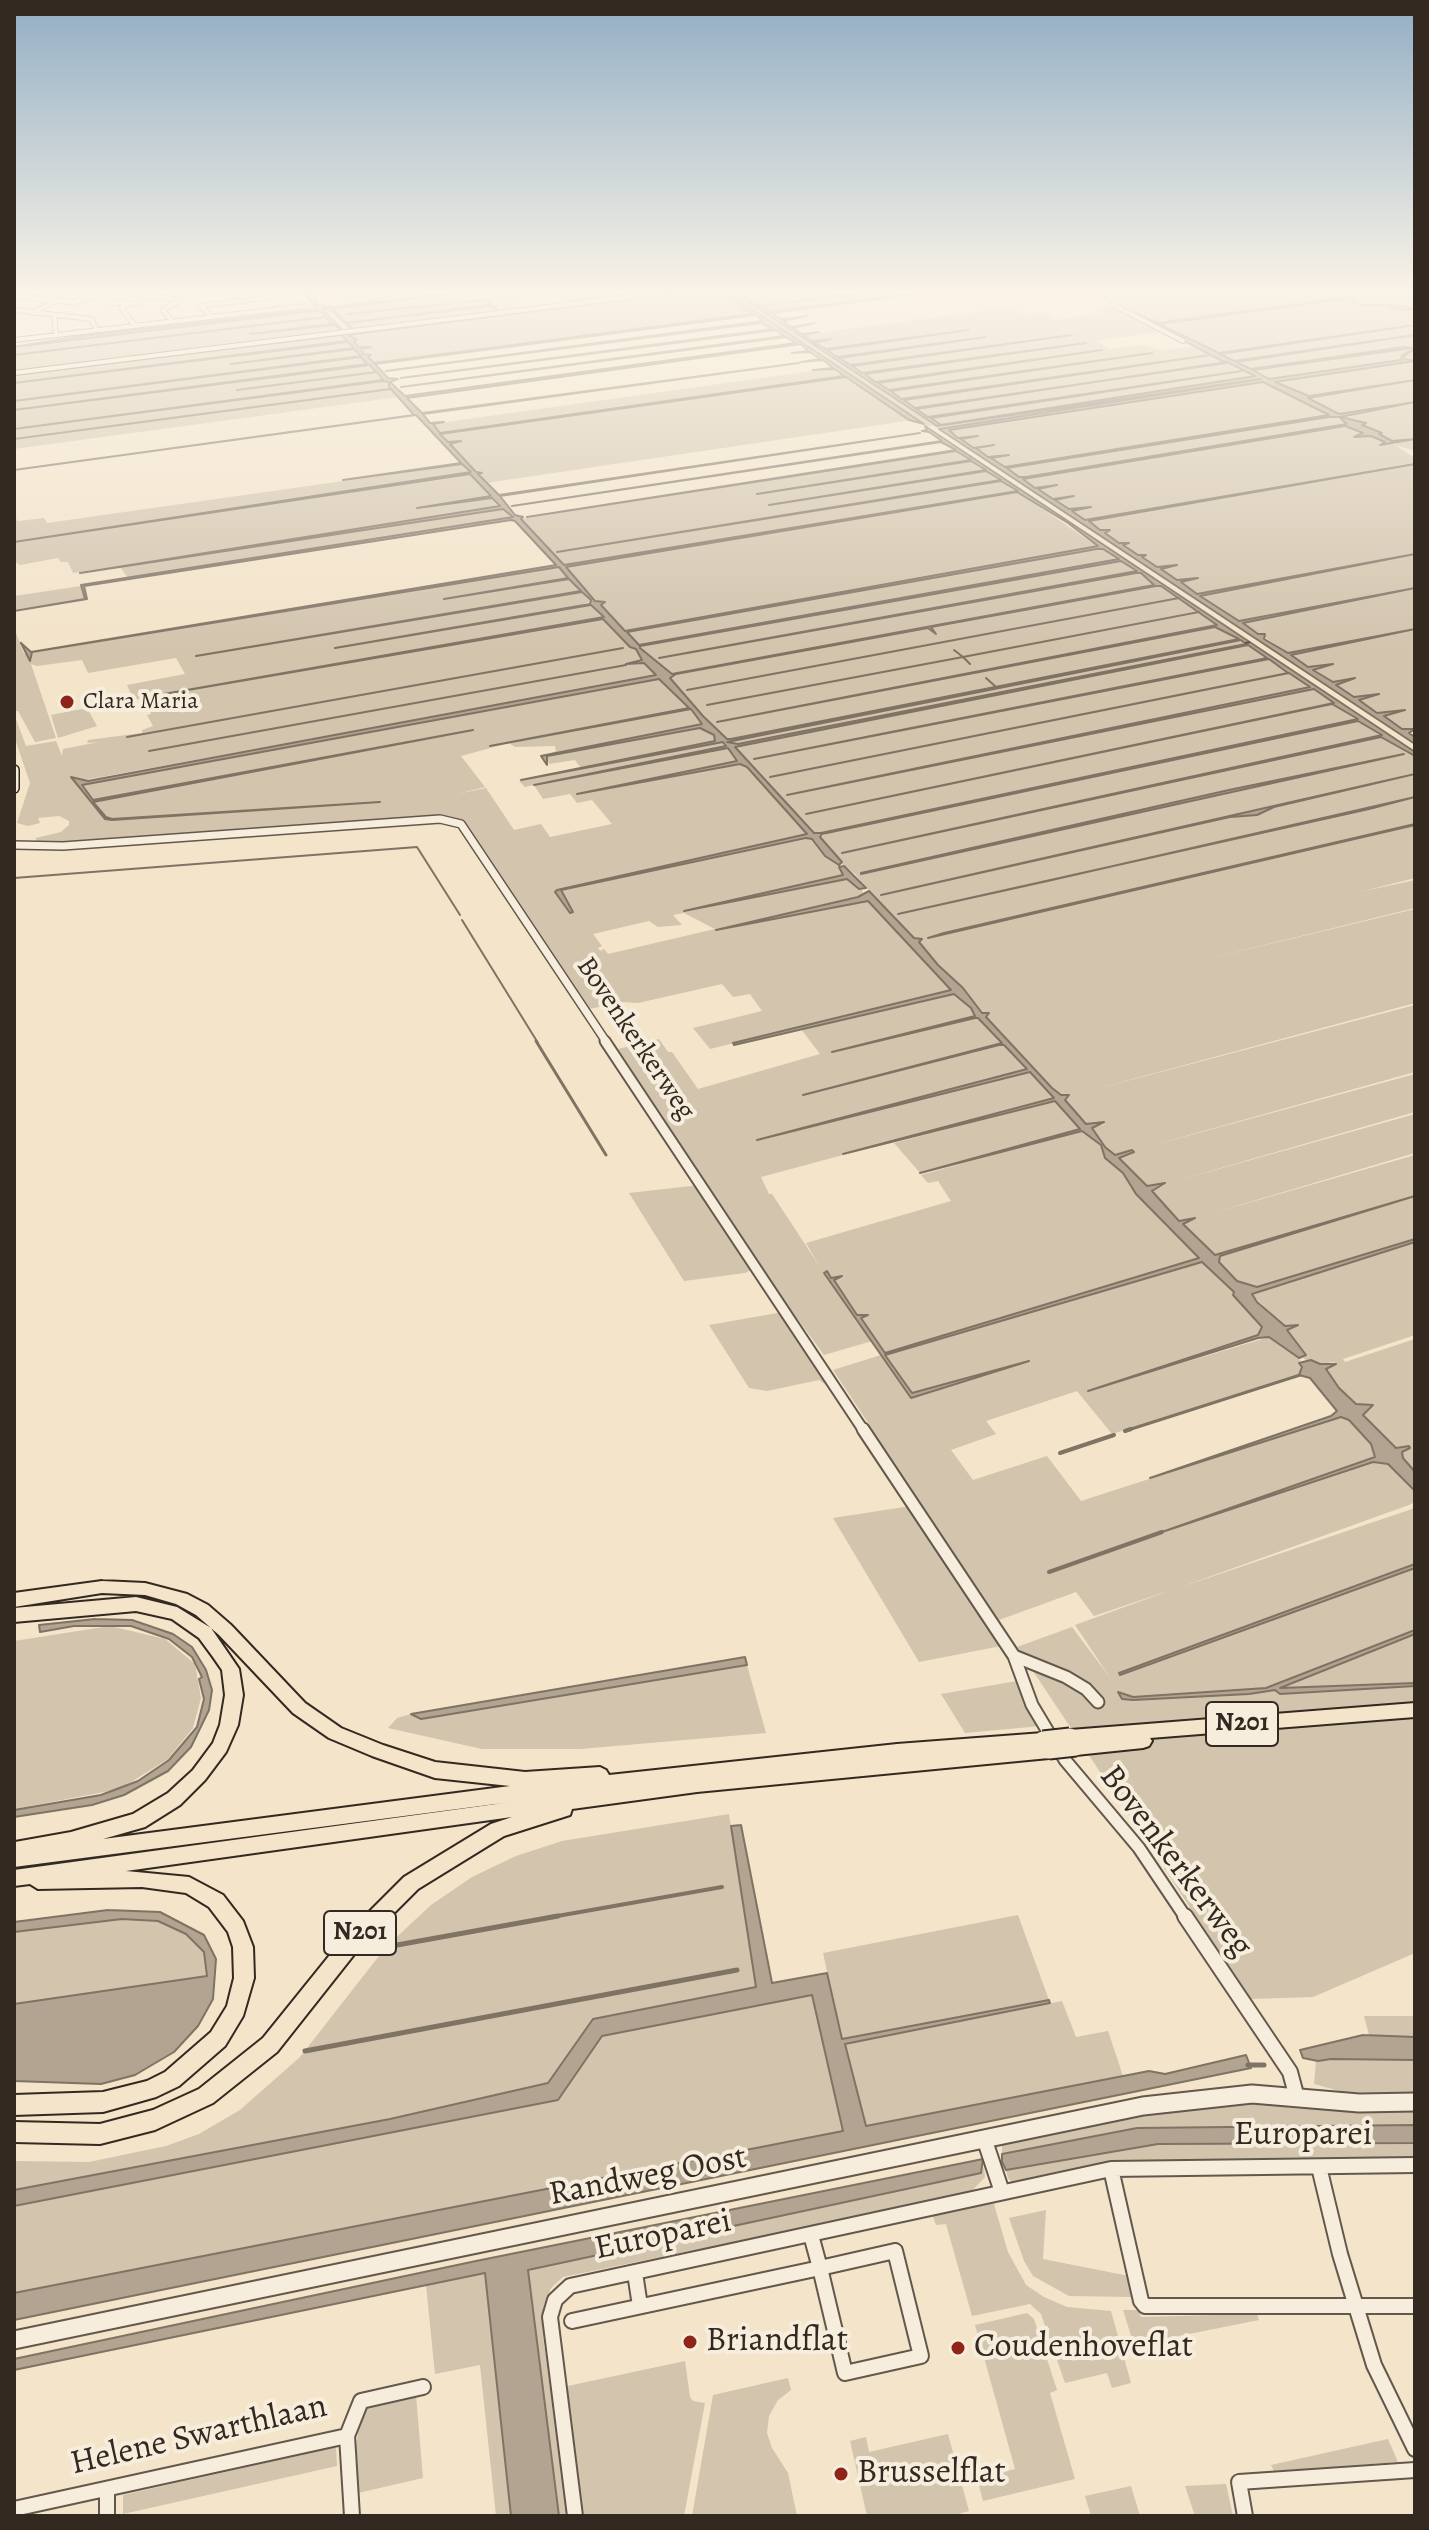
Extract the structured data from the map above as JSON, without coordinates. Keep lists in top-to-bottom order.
{
  "streets": {
    "highway": ["N201"],
    "street": [
      "Bovenkerkerweg",
      "Europarei",
      "Randweg Oost",
      "Helene Swarthlaan"
    ]
  },
  "crossings": [
    ["Bovenkerkerweg", "Randweg Oost"]
  ],
  "places": [
    "Clara Maria",
    "Briandflat",
    "Coudenhoveflat",
    "Brusselflat"
  ]
}
